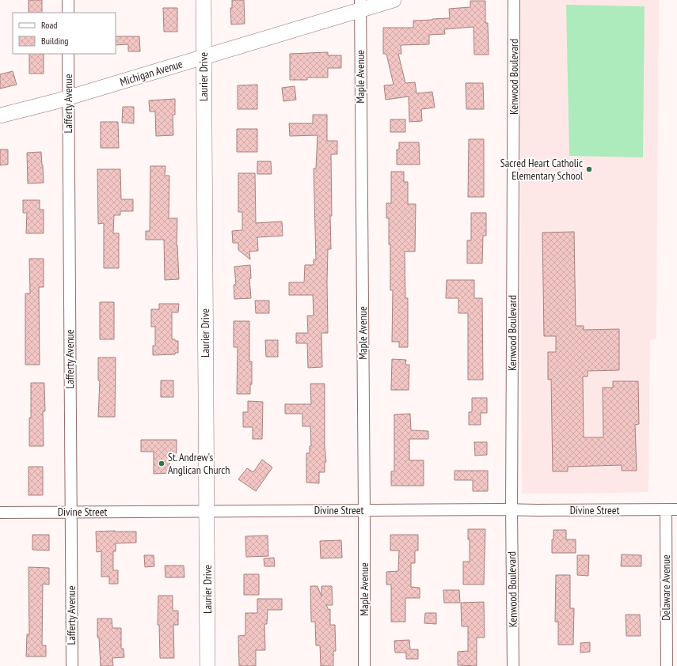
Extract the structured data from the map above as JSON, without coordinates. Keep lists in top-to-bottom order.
{
  "streets": {
    "street": [
      "Michigan Avenue",
      "Laurier Drive",
      "Maple Avenue",
      "Kenwood Boulevard",
      "Lafferty Avenue",
      "Divine Street",
      "Delaware Avenue"
    ]
  },
  "crossings": [
    ["Michigan Avenue", "Laurier Drive"],
    ["Michigan Avenue", "Maple Avenue"],
    ["Michigan Avenue", "Lafferty Avenue"],
    ["Laurier Drive", "Divine Street"],
    ["Maple Avenue", "Divine Street"],
    ["Kenwood Boulevard", "Divine Street"],
    ["Lafferty Avenue", "Divine Street"],
    ["Divine Street", "Delaware Avenue"]
  ],
  "places": ["Sacred Heart Catholic Elementary School", "St. Andrew's Anglican Church"],
  "legend": ["Road", "Building"]
}
